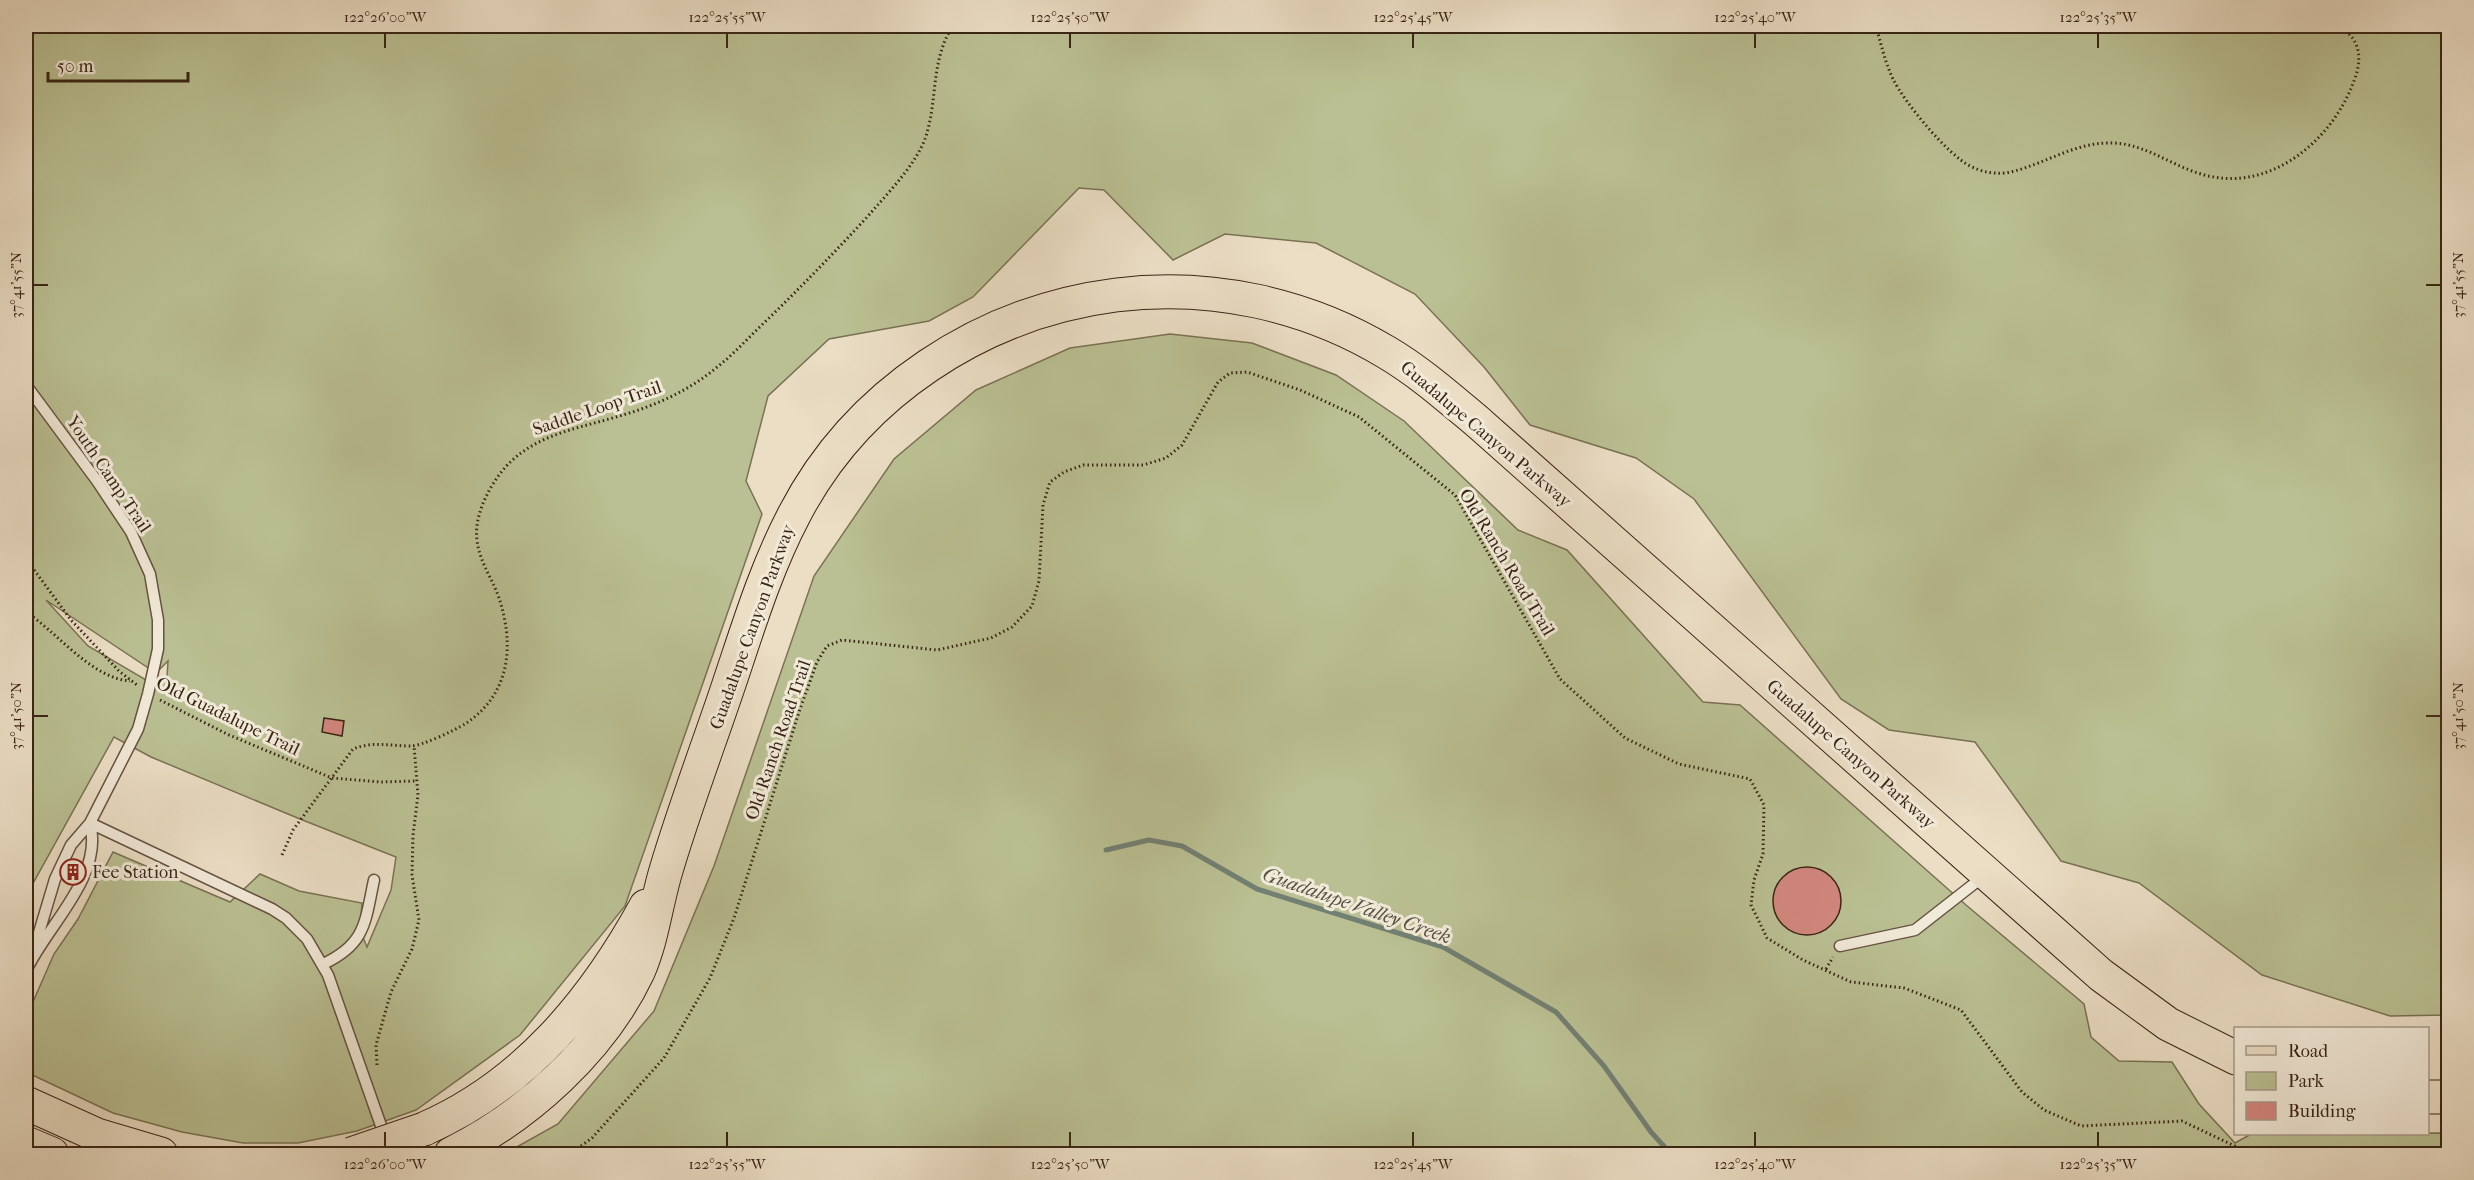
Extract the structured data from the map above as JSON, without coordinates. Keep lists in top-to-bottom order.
{
  "streets": {
    "main road": ["Guadalupe Canyon Parkway"],
    "lane": ["Youth Camp Trail"],
    "path": ["Saddle Loop Trail", "Old Ranch Road Trail", "Old Guadalupe Trail"]
  },
  "crossings": [
    ["Youth Camp Trail", "Old Guadalupe Trail"]
  ],
  "water": ["Guadalupe Valley Creek"],
  "places": {
    "building": ["Fee Station"]
  },
  "legend": ["Road", "Park", "Building"],
  "scale_bar": "50 m",
  "coordinates": [
    "122°26'00\"W",
    "122°25'55\"W",
    "122°25'50\"W",
    "122°25'45\"W",
    "122°25'40\"W",
    "122°25'35\"W",
    "37°41'55\"N",
    "37°41'50\"N"
  ]
}
